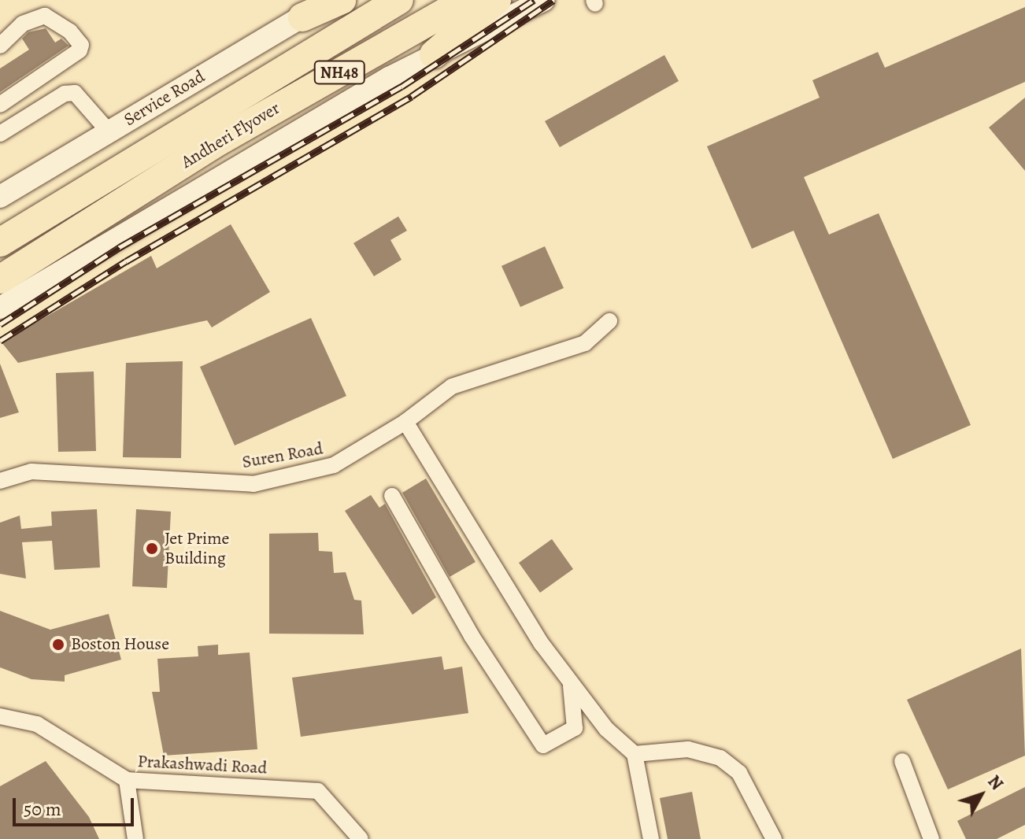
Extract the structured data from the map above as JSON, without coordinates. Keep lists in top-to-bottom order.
{
  "streets": {
    "highway": ["NH48", "Andheri Flyover"],
    "street": ["Service Road", "Suren Road", "Prakashwadi Road"]
  },
  "places": ["Jet Prime Building", "Boston House"],
  "scale_bar": "50 m",
  "north": "top right"
}
